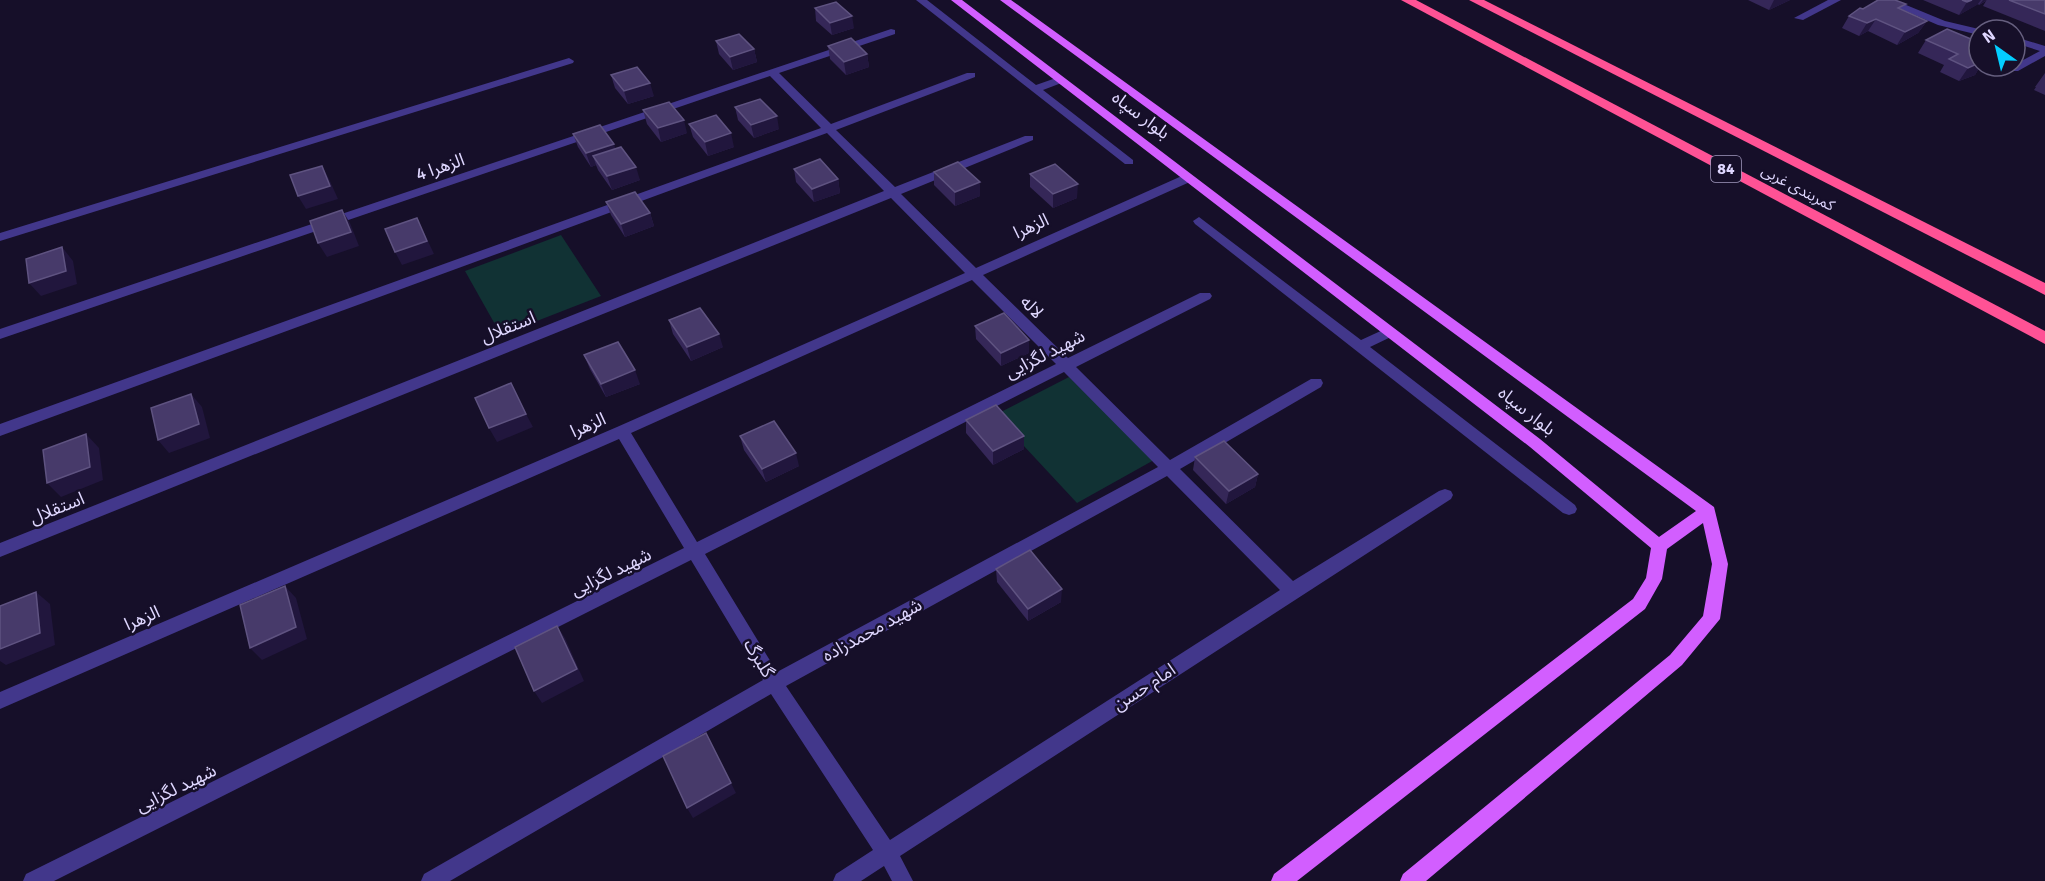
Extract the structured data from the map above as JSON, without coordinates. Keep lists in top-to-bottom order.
{
  "streets": {
    "highway": ["84", "کمربندی غربی"],
    "main road": ["بلوار سپاه"],
    "street": [
      "الزهرا 4",
      "الزهرا",
      "لاله",
      "استقلال",
      "شهید لگزایی",
      "شهید محمدزاده",
      "گلبرگ",
      "امام حسن"
    ]
  },
  "crossings": [
    ["بلوار سپاه", "الزهرا"],
    ["الزهرا 4", "لاله"],
    ["الزهرا", "لاله"],
    ["الزهرا", "گلبرگ"],
    ["لاله", "استقلال"],
    ["لاله", "شهید لگزایی"],
    ["لاله", "شهید محمدزاده"],
    ["لاله", "امام حسن"],
    ["شهید لگزایی", "گلبرگ"],
    ["شهید محمدزاده", "گلبرگ"],
    ["گلبرگ", "امام حسن"]
  ],
  "north": "top left"
}
